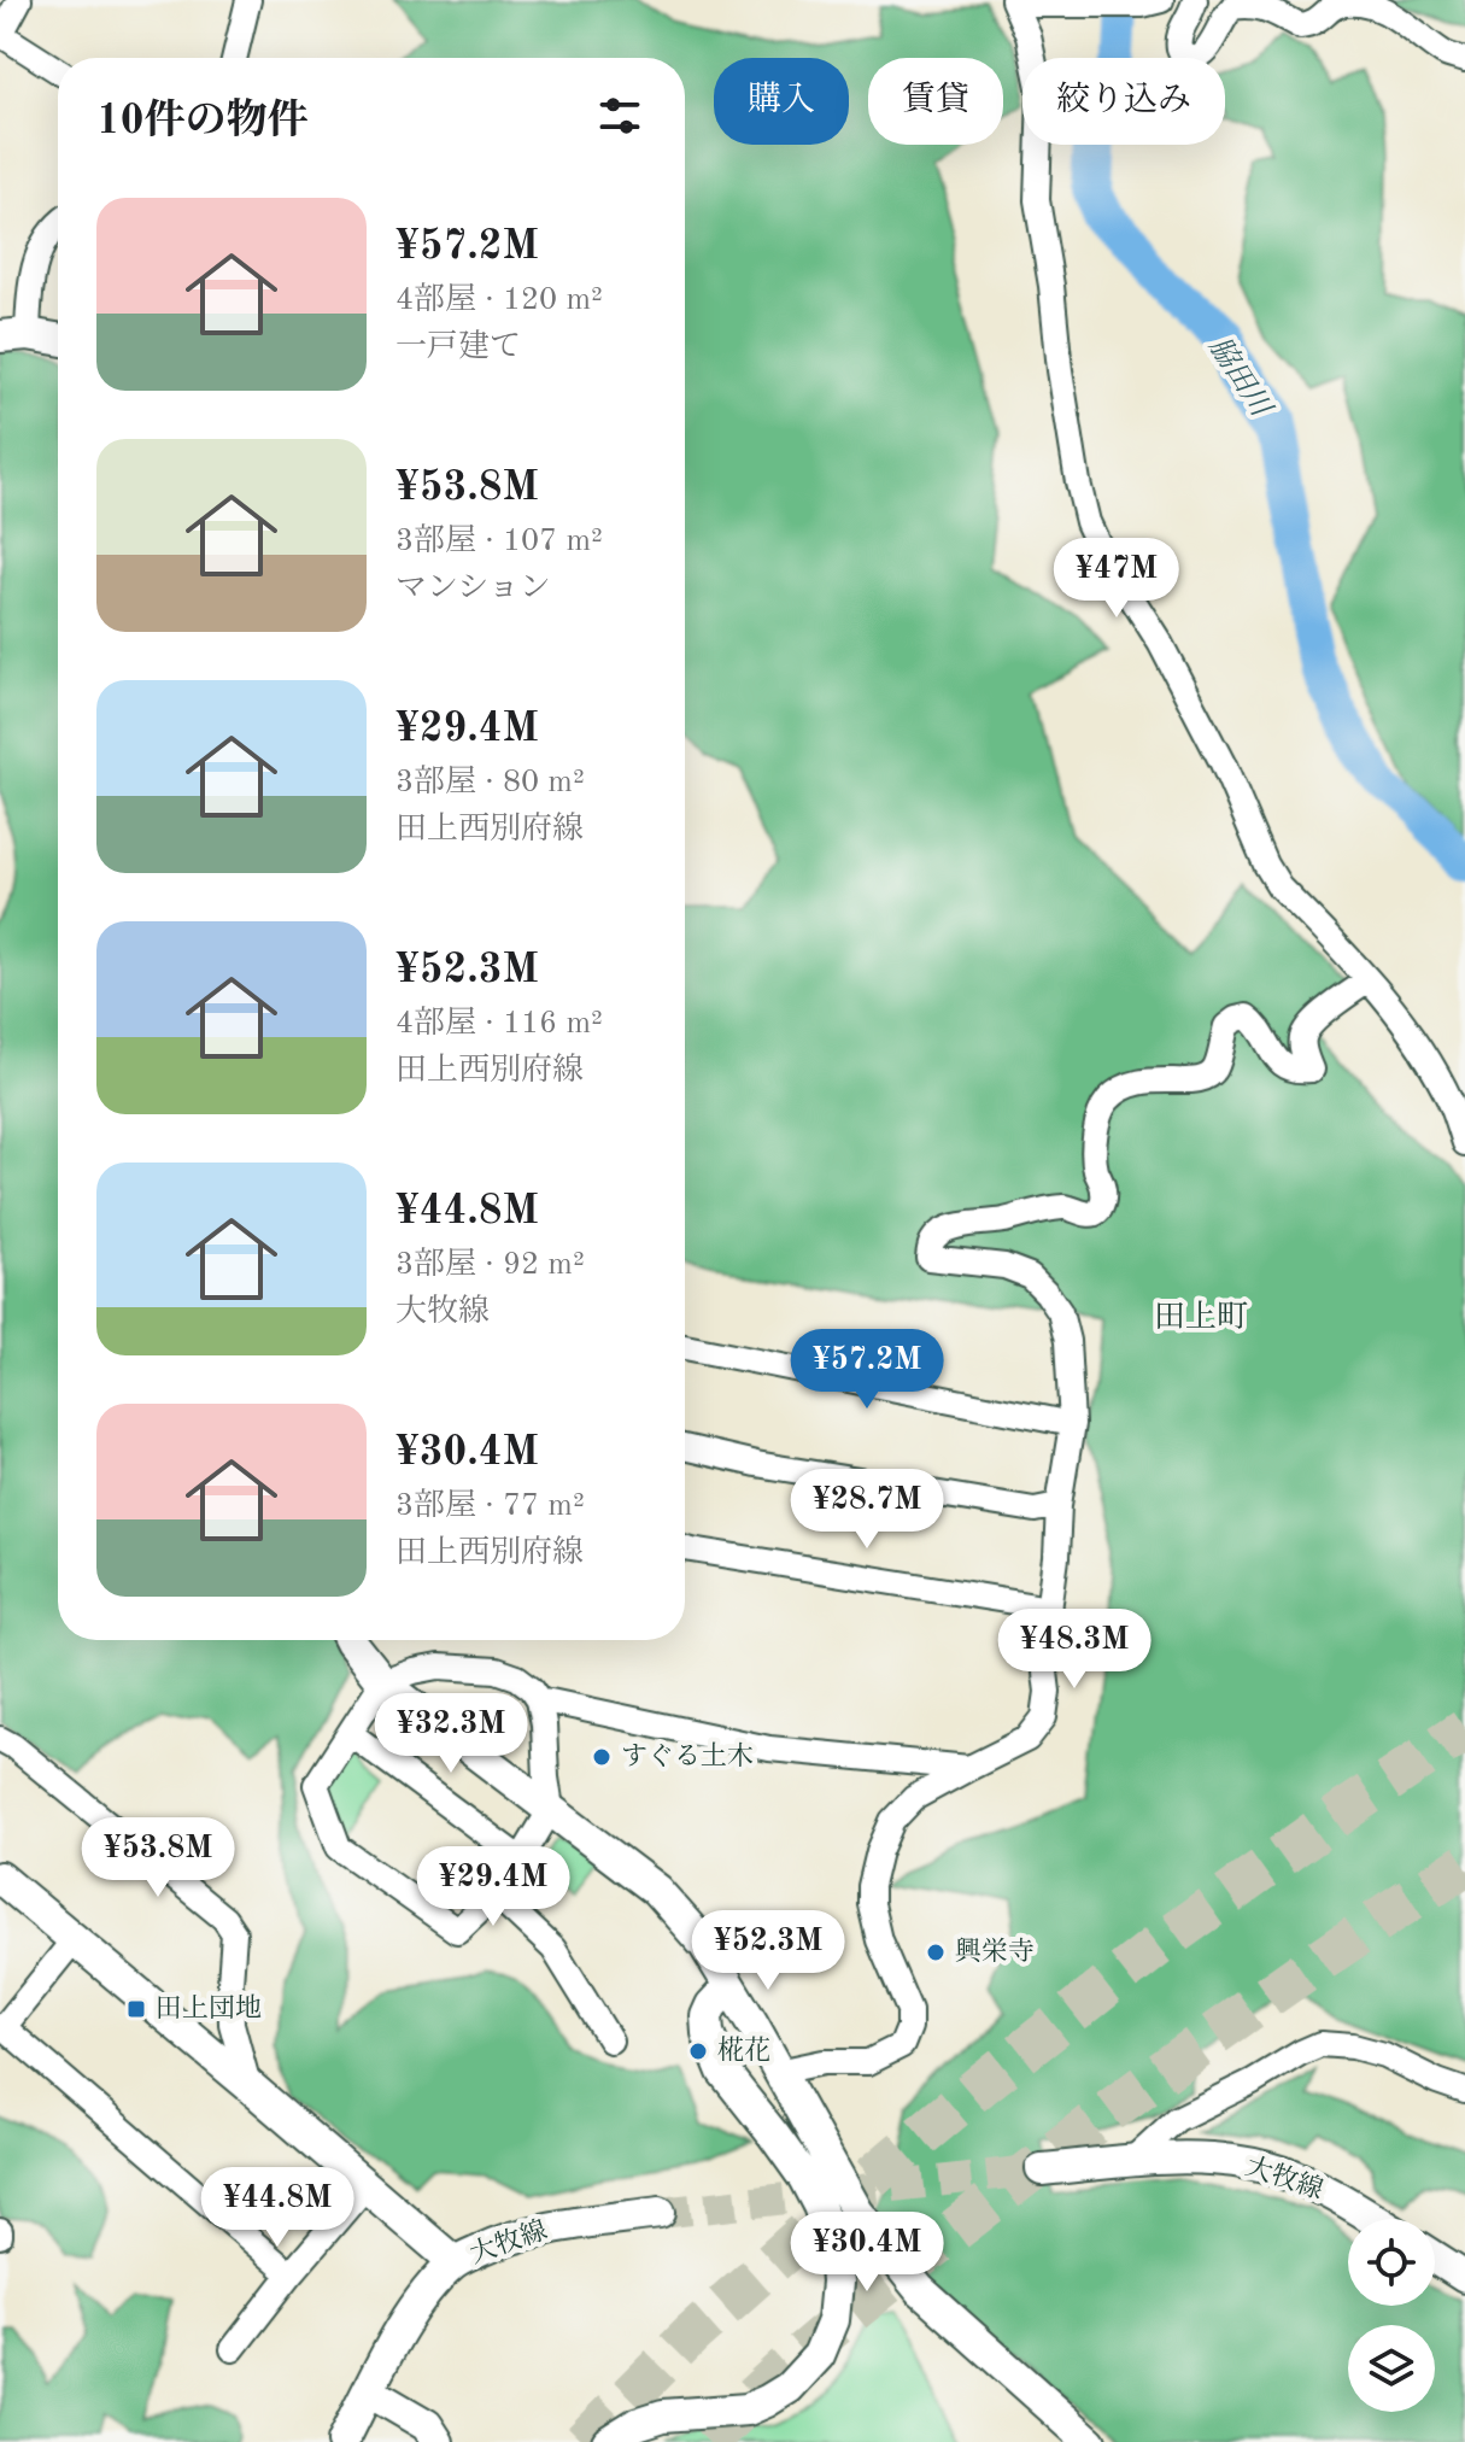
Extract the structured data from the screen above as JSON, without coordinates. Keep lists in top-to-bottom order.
{
  "streets": {
    "street": ["大牧線"]
  },
  "districts": ["田上町"],
  "water": ["脇田川"],
  "places": {
    "other": ["すぐる土木", "興栄寺", "椛花"],
    "transit": ["田上団地"]
  },
  "page": {
    "chip": ["購入", "賃貸", "絞り込み"],
    "heading": "10件の物件",
    "list": [
      {
        "name": "¥57.2M",
        "note": "4部屋 · 120 m² · 一戸建て"
      },
      {
        "name": "¥53.8M",
        "note": "3部屋 · 107 m² · マンション"
      },
      {
        "name": "¥29.4M",
        "note": "3部屋 · 80 m² · 田上西別府線"
      },
      {
        "name": "¥52.3M",
        "note": "4部屋 · 116 m² · 田上西別府線"
      },
      {
        "name": "¥44.8M",
        "note": "3部屋 · 92 m² · 大牧線"
      },
      {
        "name": "¥30.4M",
        "note": "3部屋 · 77 m² · 田上西別府線"
      }
    ],
    "price": [
      "¥47M",
      "¥57.2M",
      "¥28.7M",
      "¥48.3M",
      "¥32.3M",
      "¥53.8M",
      "¥29.4M",
      "¥52.3M",
      "¥44.8M",
      "¥30.4M"
    ]
  }
}
